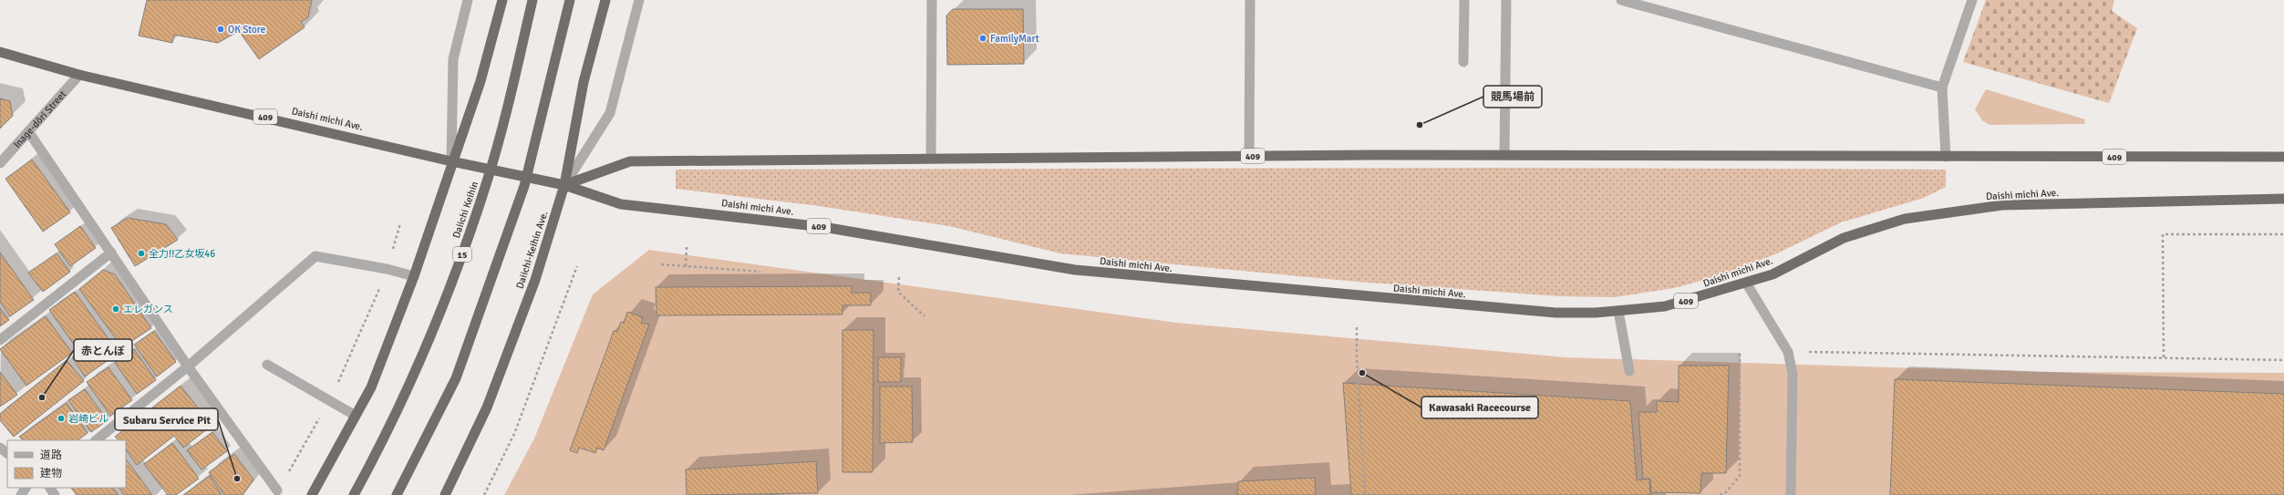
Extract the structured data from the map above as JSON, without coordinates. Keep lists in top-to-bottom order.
{
  "streets": {
    "highway": [
      "409",
      "Daishi michi Ave.",
      "Daiichi Keihin",
      "Daiichi-Keihin Ave.",
      "15"
    ],
    "street": ["Inage-dōri Street"]
  },
  "crossings": [
    ["409", "Daishi michi Ave."],
    ["409", "Daiichi-Keihin Ave."],
    ["Inage-dōri Street", "Daishi michi Ave."],
    ["Daishi michi Ave.", "Daiichi-Keihin Ave."]
  ],
  "places": [
    "OK Store",
    "FamilyMart",
    "競馬場前",
    "全力!!乙女坂46",
    "エレガンス",
    "Kawasaki Racecourse",
    "赤とんぼ",
    "岩崎ビル",
    "Subaru Service Pit"
  ],
  "legend": ["道路", "建物"]
}
